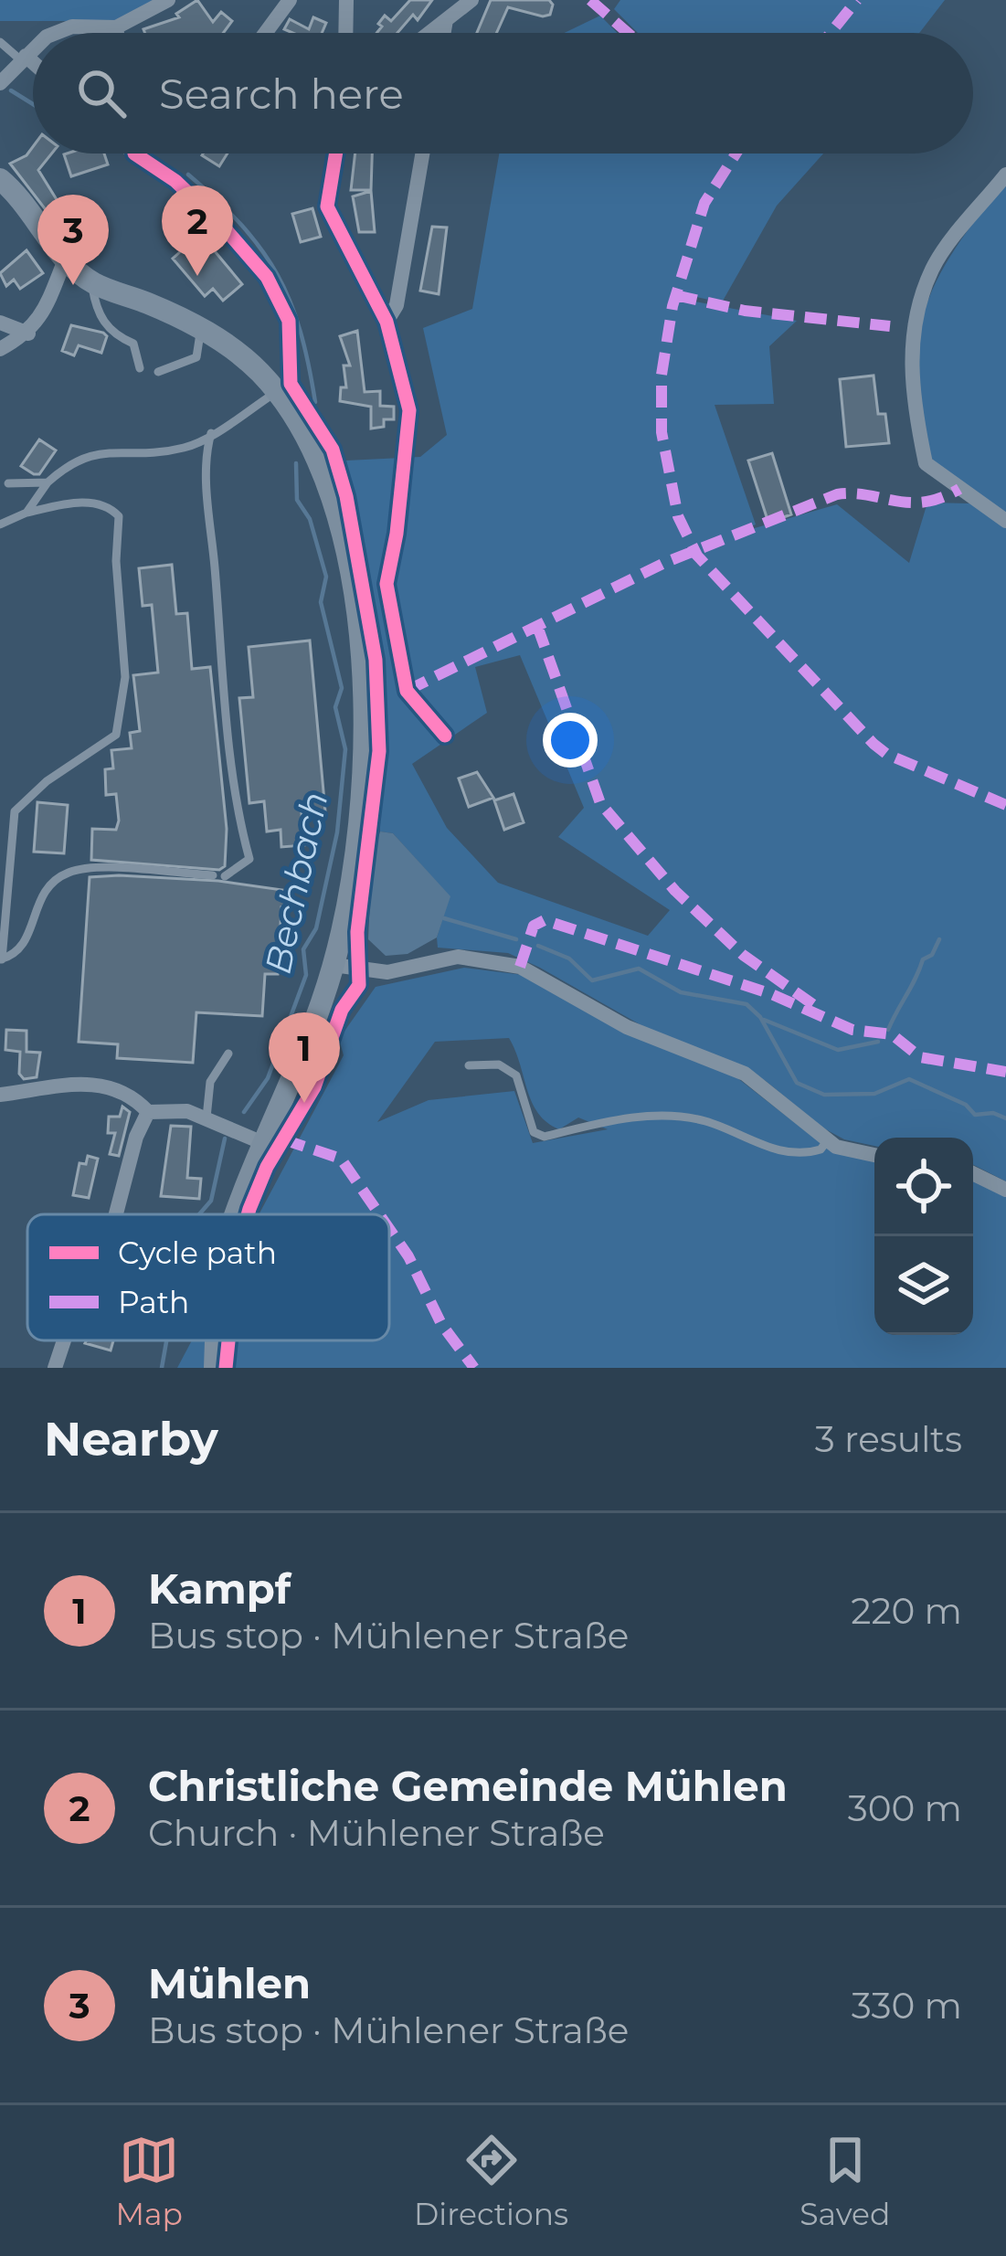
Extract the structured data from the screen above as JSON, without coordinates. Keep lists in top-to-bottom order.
{
  "water": ["Bechbach"],
  "legend": ["Cycle path", "Path"],
  "page": {
    "search": "Search here",
    "pins": ["2", "3", "1"],
    "heading": ["Nearby", "3 results"],
    "list": [
      {
        "mark": "1",
        "name": "Kampf",
        "note": "Bus stop · Mühlener Straße",
        "value": "220 m"
      },
      {
        "mark": "2",
        "name": "Christliche Gemeinde Mühlen",
        "note": "Church · Mühlener Straße",
        "value": "300 m"
      },
      {
        "mark": "3",
        "name": "Mühlen",
        "note": "Bus stop · Mühlener Straße",
        "value": "330 m"
      }
    ],
    "nav": ["Map", "Directions", "Saved"]
  }
}
